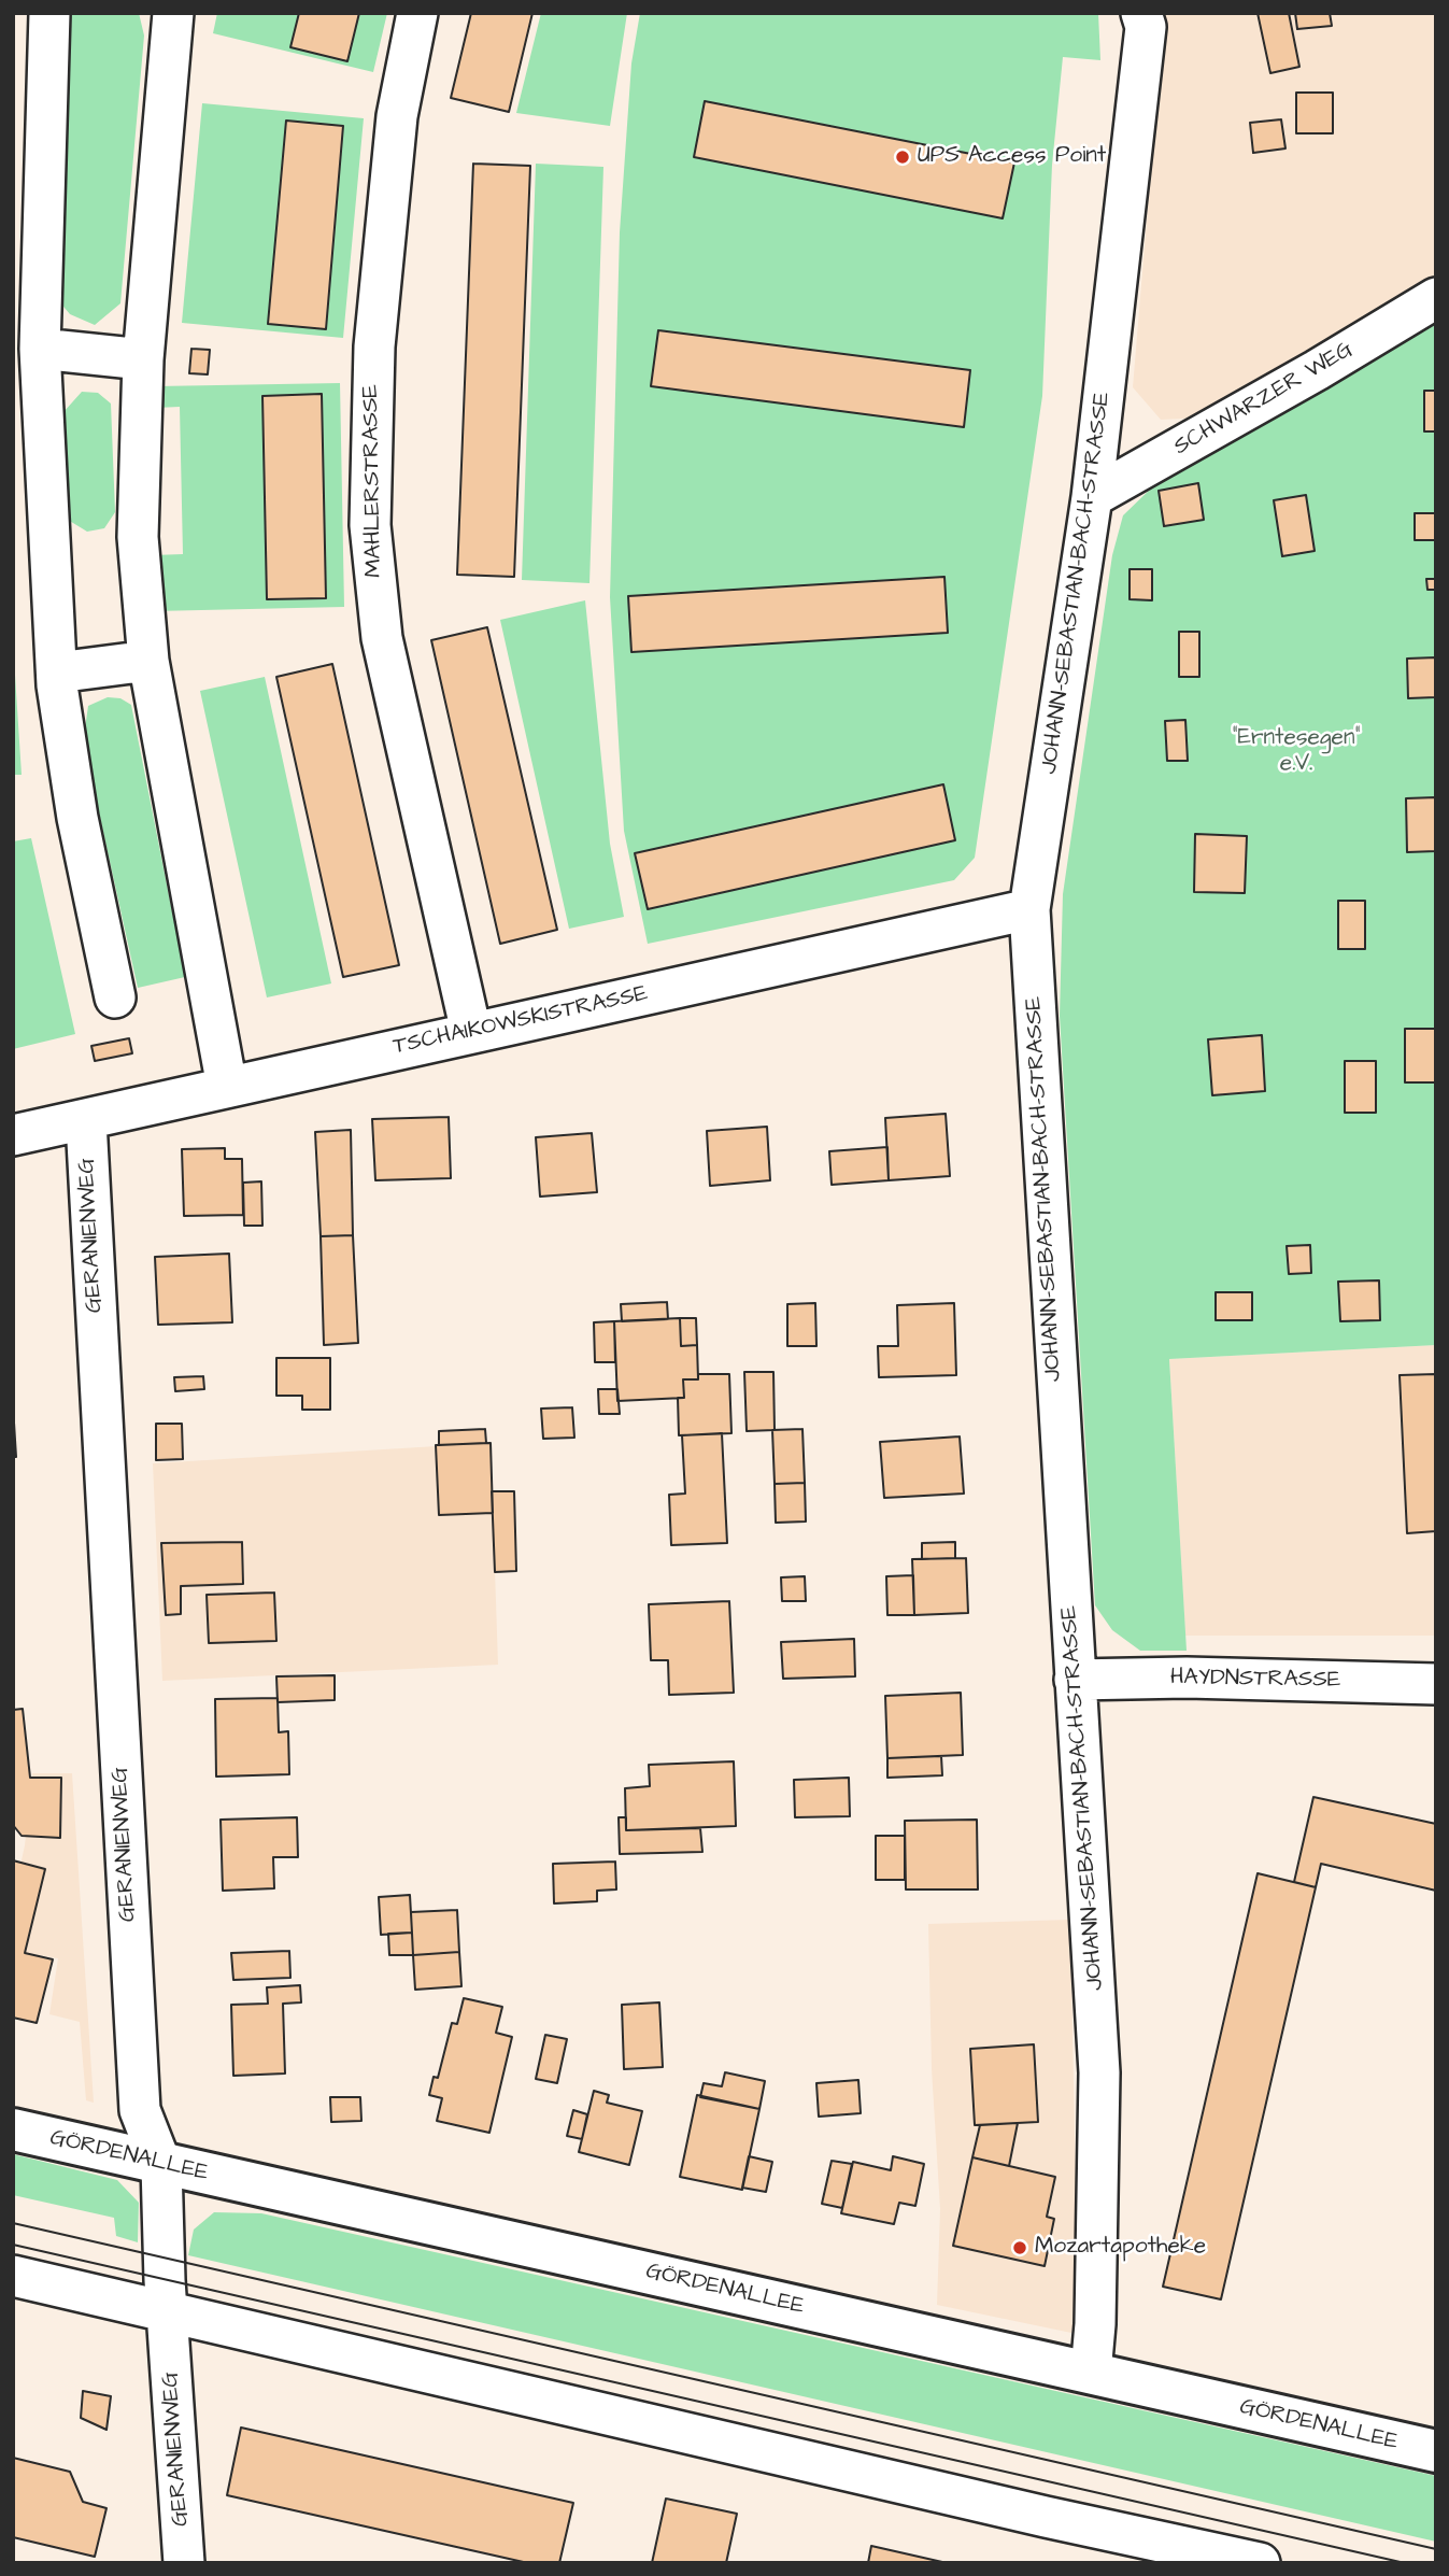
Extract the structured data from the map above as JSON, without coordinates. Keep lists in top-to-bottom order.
{
  "streets": {
    "street": [
      "SCHWARZER WEG",
      "MAHLERSTRASSE",
      "JOHANN-SEBASTIAN-BACH-STRASSE",
      "TSCHAIKOWSKISTRASSE",
      "GERANIENWEG",
      "HAYDNSTRASSE",
      "GÖRDENALLEE"
    ]
  },
  "crossings": [
    ["SCHWARZER WEG", "JOHANN-SEBASTIAN-BACH-STRASSE"],
    ["MAHLERSTRASSE", "TSCHAIKOWSKISTRASSE"],
    ["JOHANN-SEBASTIAN-BACH-STRASSE", "TSCHAIKOWSKISTRASSE"],
    ["JOHANN-SEBASTIAN-BACH-STRASSE", "HAYDNSTRASSE"],
    ["JOHANN-SEBASTIAN-BACH-STRASSE", "GÖRDENALLEE"],
    ["TSCHAIKOWSKISTRASSE", "GERANIENWEG"],
    ["GERANIENWEG", "GÖRDENALLEE"]
  ],
  "parks": ["\"Erntesegen\" e.V."],
  "places": ["UPS Access Point", "Mozartapotheke"]
}
